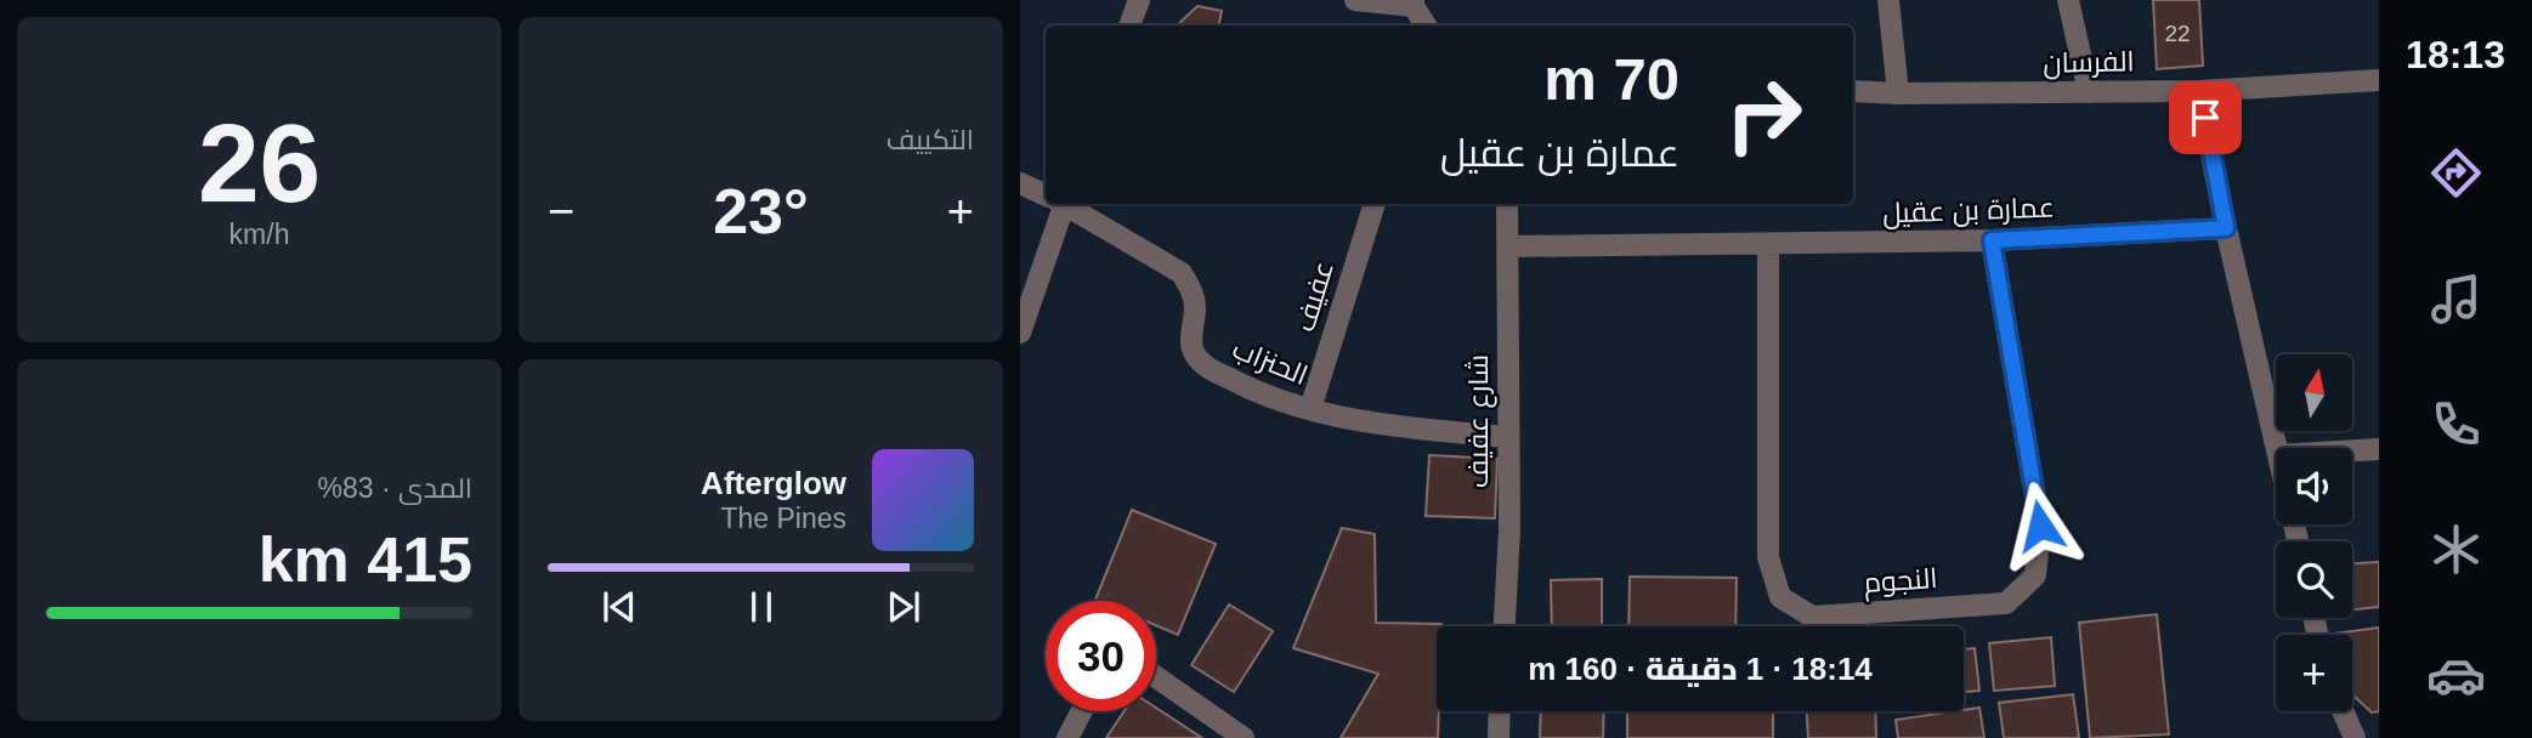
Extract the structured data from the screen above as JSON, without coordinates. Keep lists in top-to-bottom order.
{
  "streets": {
    "street": [
      "الفرسان",
      "عمارة بن عقيل",
      "عفيف",
      "الحنزاب",
      "شارع عفيف",
      "النجوم"
    ]
  },
  "crossings": [
    ["عمارة بن عقيل", "شارع عفيف"],
    ["عمارة بن عقيل", "النجوم"],
    ["عفيف", "الحنزاب"],
    ["الحنزاب", "شارع عفيف"]
  ],
  "house_numbers": ["22"],
  "north": "top",
  "page": {
    "tabs": "18:13",
    "tile": [
      "التكييف",
      ["26", "km/h"],
      ["المدى · 83%", "415 km"]
    ],
    "turn": ["70 m", "عمارة بن عقيل"],
    "heat": ["−", "23°", "+"],
    "map_buttons": "+",
    "song": ["Afterglow", "The Pines"],
    "limit": "30",
    "trip": "18:14 · 1 دقيقة · 160 m"
  }
}
